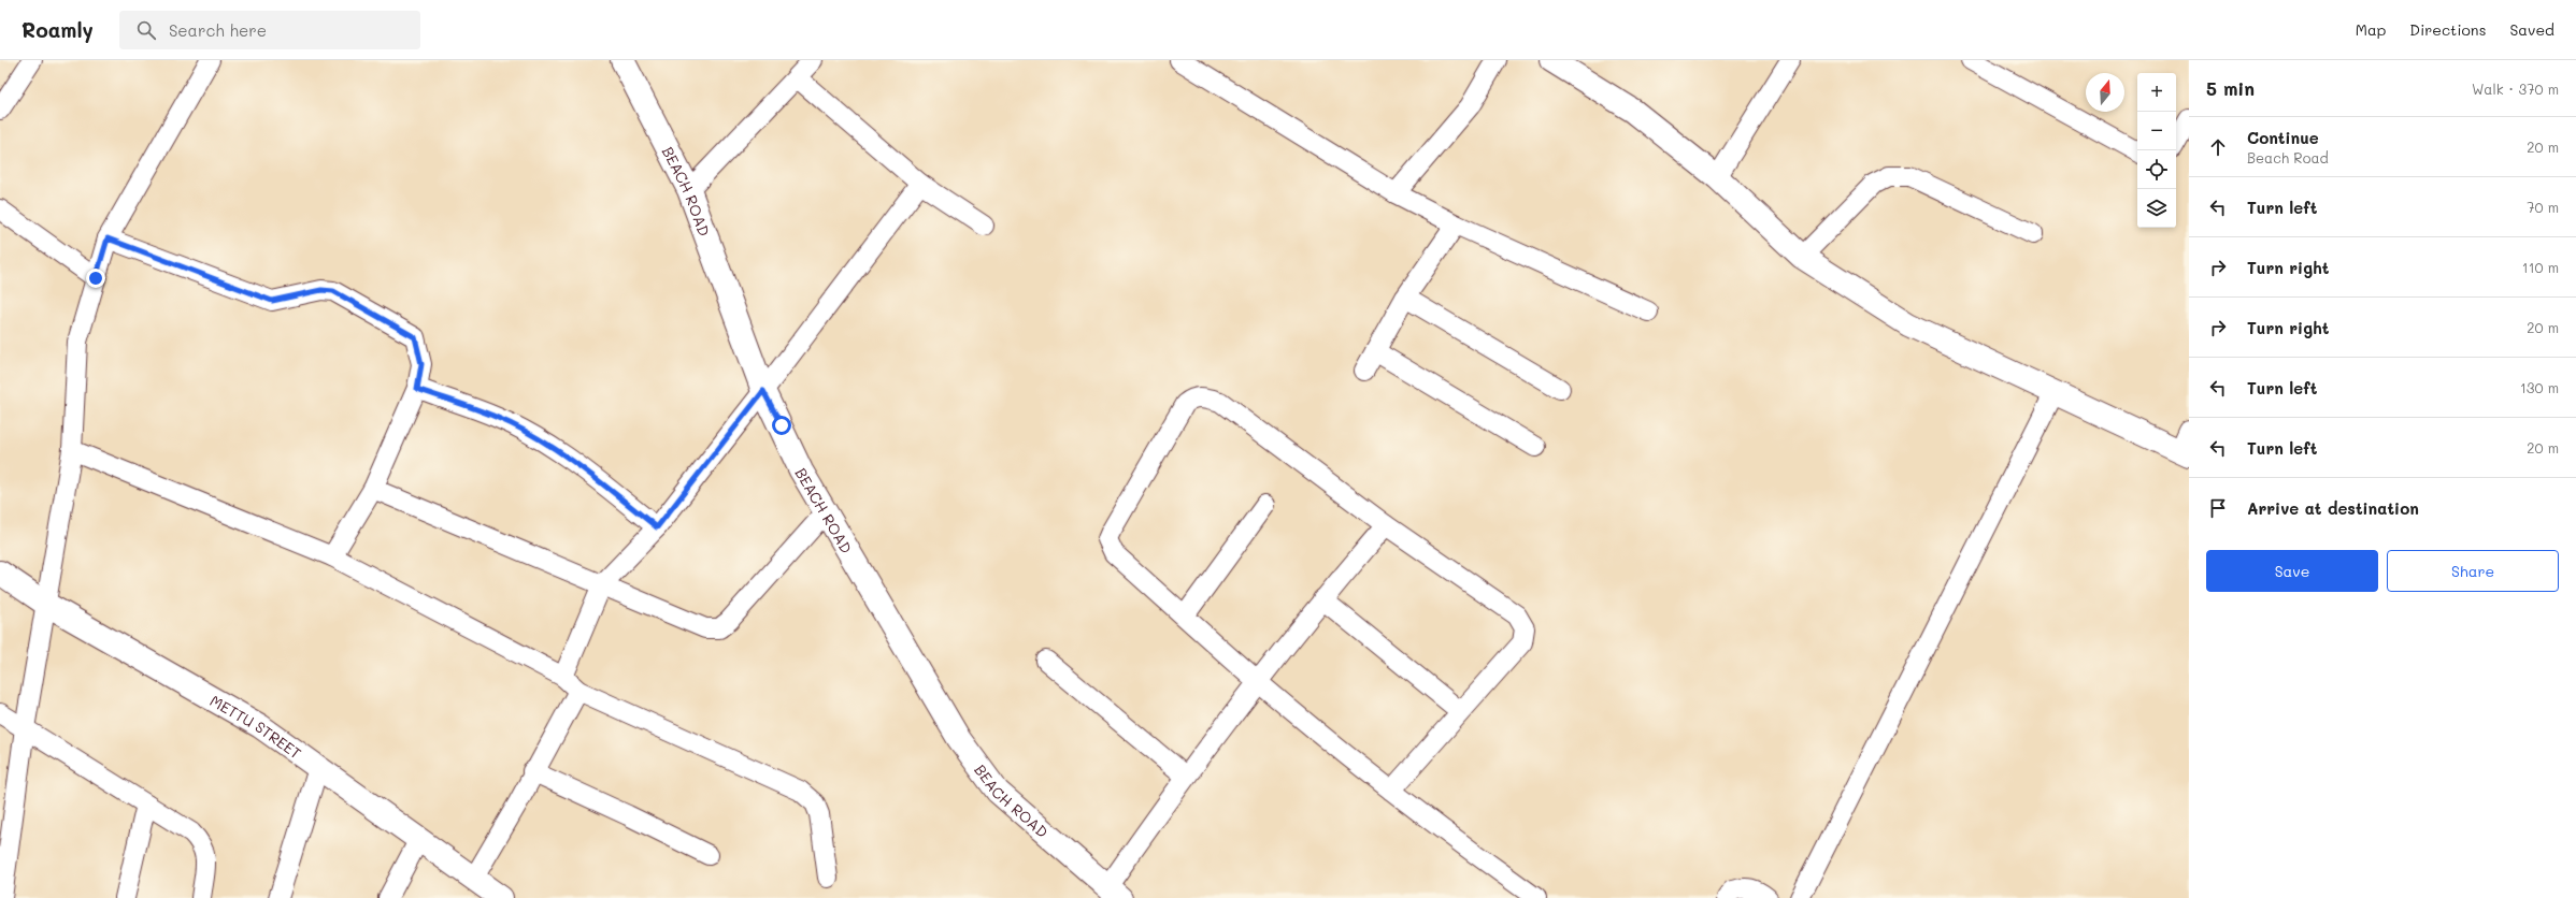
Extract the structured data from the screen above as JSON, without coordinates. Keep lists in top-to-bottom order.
{
  "streets": {
    "street": ["BEACH ROAD", "METTU STREET"]
  },
  "north": "top",
  "page": {
    "header": "Roamly",
    "search": "Search here",
    "nav": ["Map", "Directions", "Saved"],
    "heading": ["5 min", "Walk · 370 m"],
    "map_buttons": ["+", "−"],
    "list": [
      ["Continue", "Beach Road", "20 m"],
      ["Turn left", "70 m"],
      ["Turn right", "110 m"],
      ["Turn right", "20 m"],
      ["Turn left", "130 m"],
      ["Turn left", "20 m"],
      "Arrive at destination"
    ],
    "buttons": ["Save", "Share"]
  }
}
